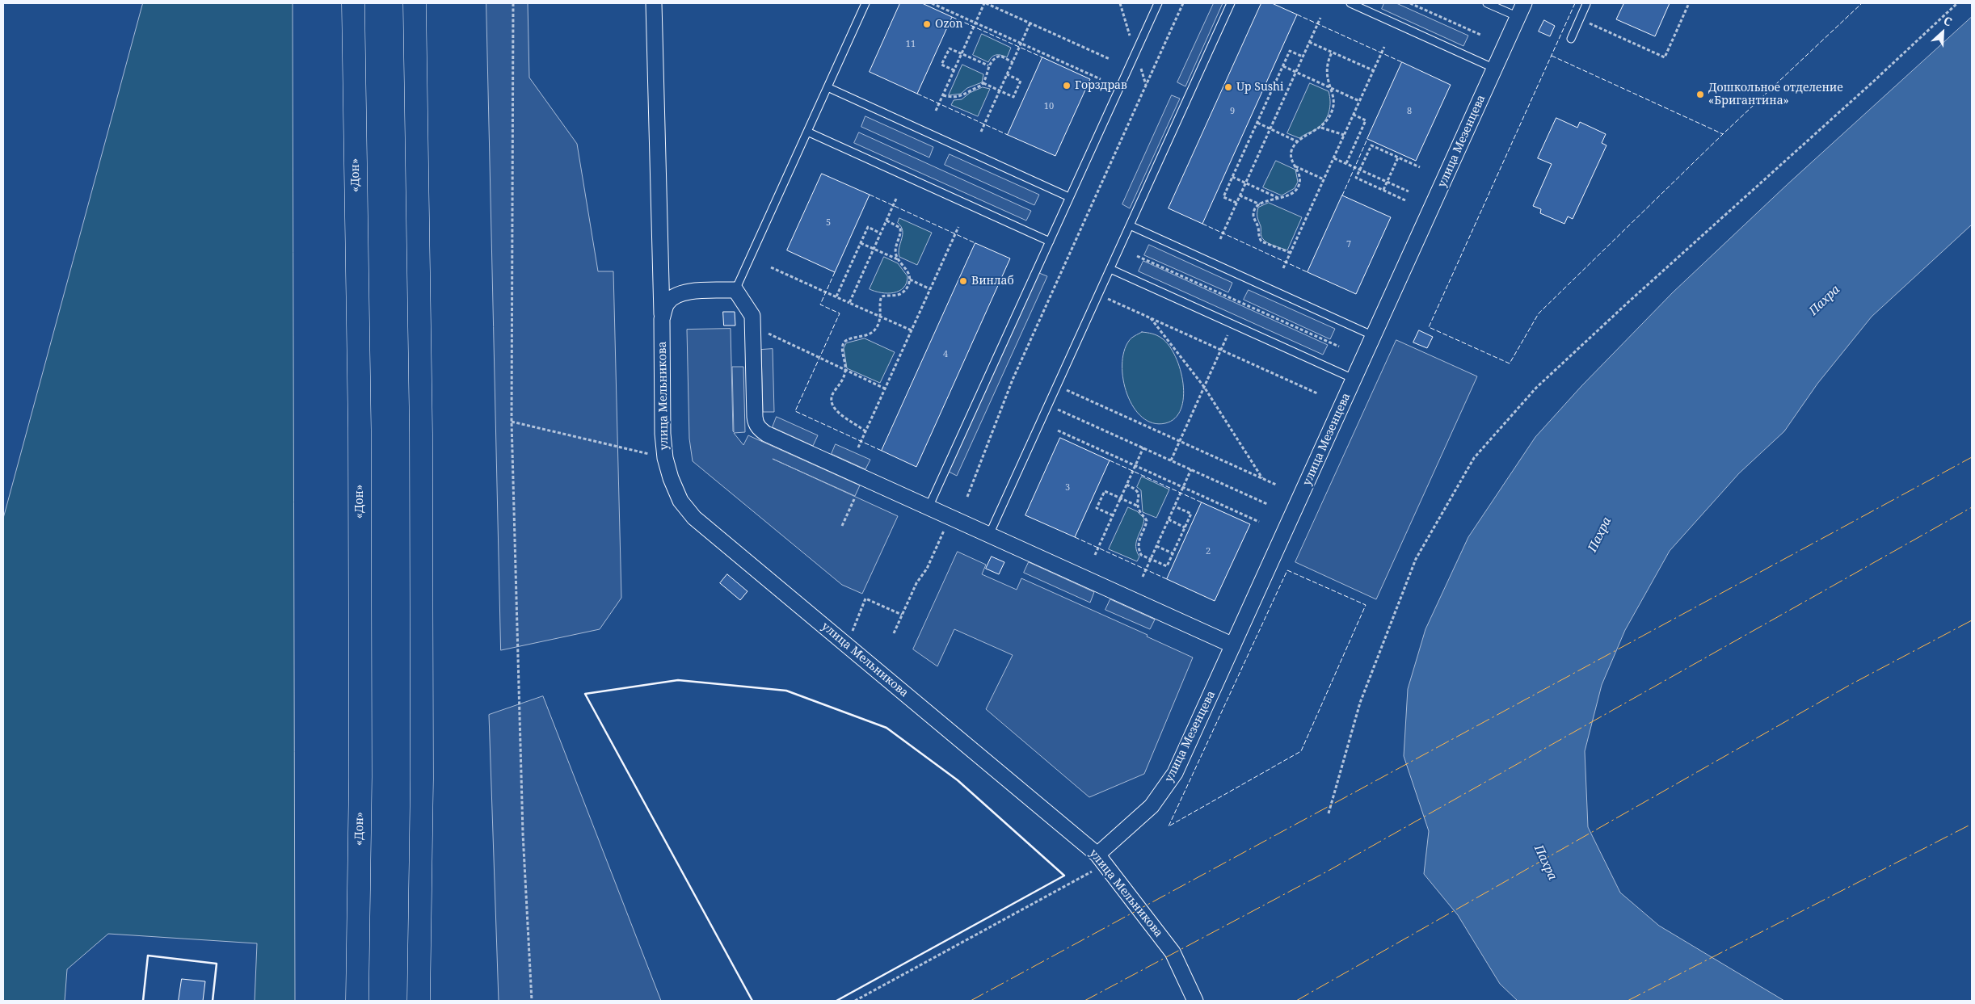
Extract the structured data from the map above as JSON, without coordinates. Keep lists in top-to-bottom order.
{
  "streets": {
    "highway": ["«Дон»"],
    "street": ["улица Мезенцева", "улица Мельникова"]
  },
  "crossings": [
    ["улица Мезенцева", "улица Мельникова"]
  ],
  "water": ["Пахра"],
  "places": [
    "Ozon",
    "Горздрав",
    "Up Sushi",
    "Дошкольное отделение «Бригантина»",
    "Винлаб"
  ],
  "house_numbers": [
    "11",
    "10",
    "9",
    "8",
    "5",
    "7",
    "4",
    "3",
    "2"
  ],
  "north": "top right"
}
